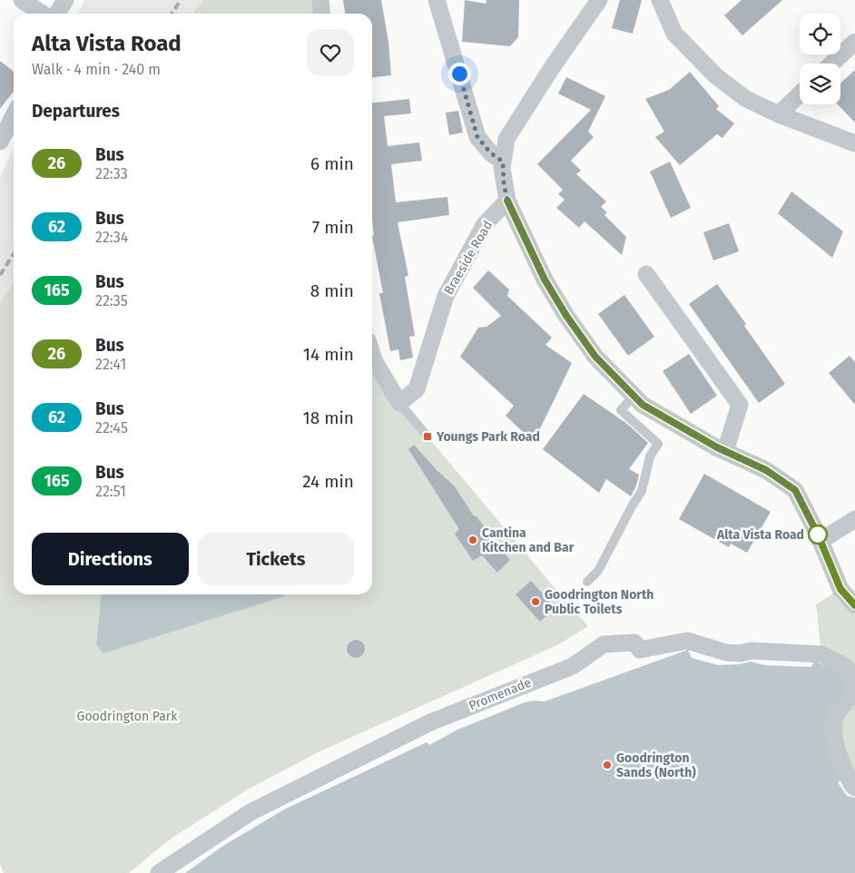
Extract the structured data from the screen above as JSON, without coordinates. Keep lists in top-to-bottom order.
{
  "streets": {
    "street": ["Braeside Road", "Promenade"]
  },
  "parks": ["Goodrington Park"],
  "places": {
    "transit": ["Youngs Park Road"],
    "other": [
      "Alta Vista Road",
      "Cantina Kitchen and Bar",
      "Goodrington North Public Toilets",
      "Goodrington Sands (North)"
    ]
  },
  "lines": ["bus line 26"],
  "page": {
    "heading": [
      ["Alta Vista Road", "Walk · 4 min · 240 m"],
      "Departures"
    ],
    "list": [
      {
        "mark": "26",
        "name": "Bus",
        "note": "22:33",
        "value": "6 min"
      },
      {
        "mark": "62",
        "name": "Bus",
        "note": "22:34",
        "value": "7 min"
      },
      {
        "mark": "165",
        "name": "Bus",
        "note": "22:35",
        "value": "8 min"
      },
      {
        "mark": "26",
        "name": "Bus",
        "note": "22:41",
        "value": "14 min"
      },
      {
        "mark": "62",
        "name": "Bus",
        "note": "22:45",
        "value": "18 min"
      },
      {
        "mark": "165",
        "name": "Bus",
        "note": "22:51",
        "value": "24 min"
      }
    ],
    "buttons": ["Directions", "Tickets"]
  }
}
